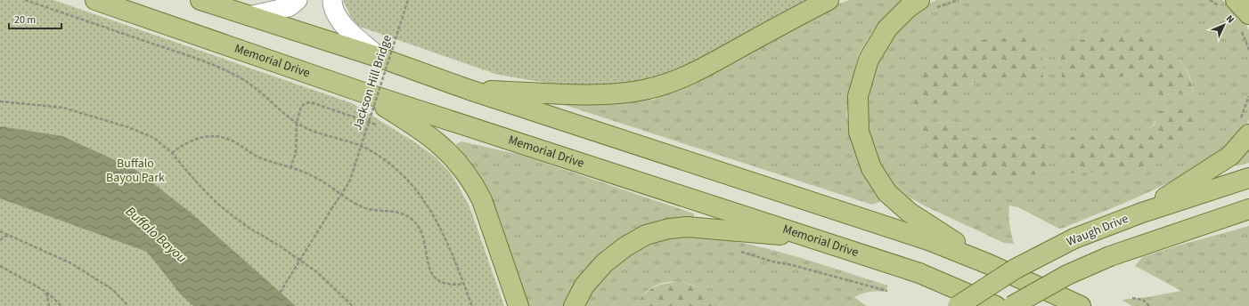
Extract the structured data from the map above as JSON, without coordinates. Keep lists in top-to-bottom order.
{
  "streets": {
    "main road": ["Memorial Drive", "Waugh Drive"],
    "path": ["Jackson Hill Bridge"]
  },
  "water": ["Buffalo Bayou"],
  "parks": ["Buffalo Bayou Park"],
  "scale_bar": "20 m",
  "north": "top right"
}
